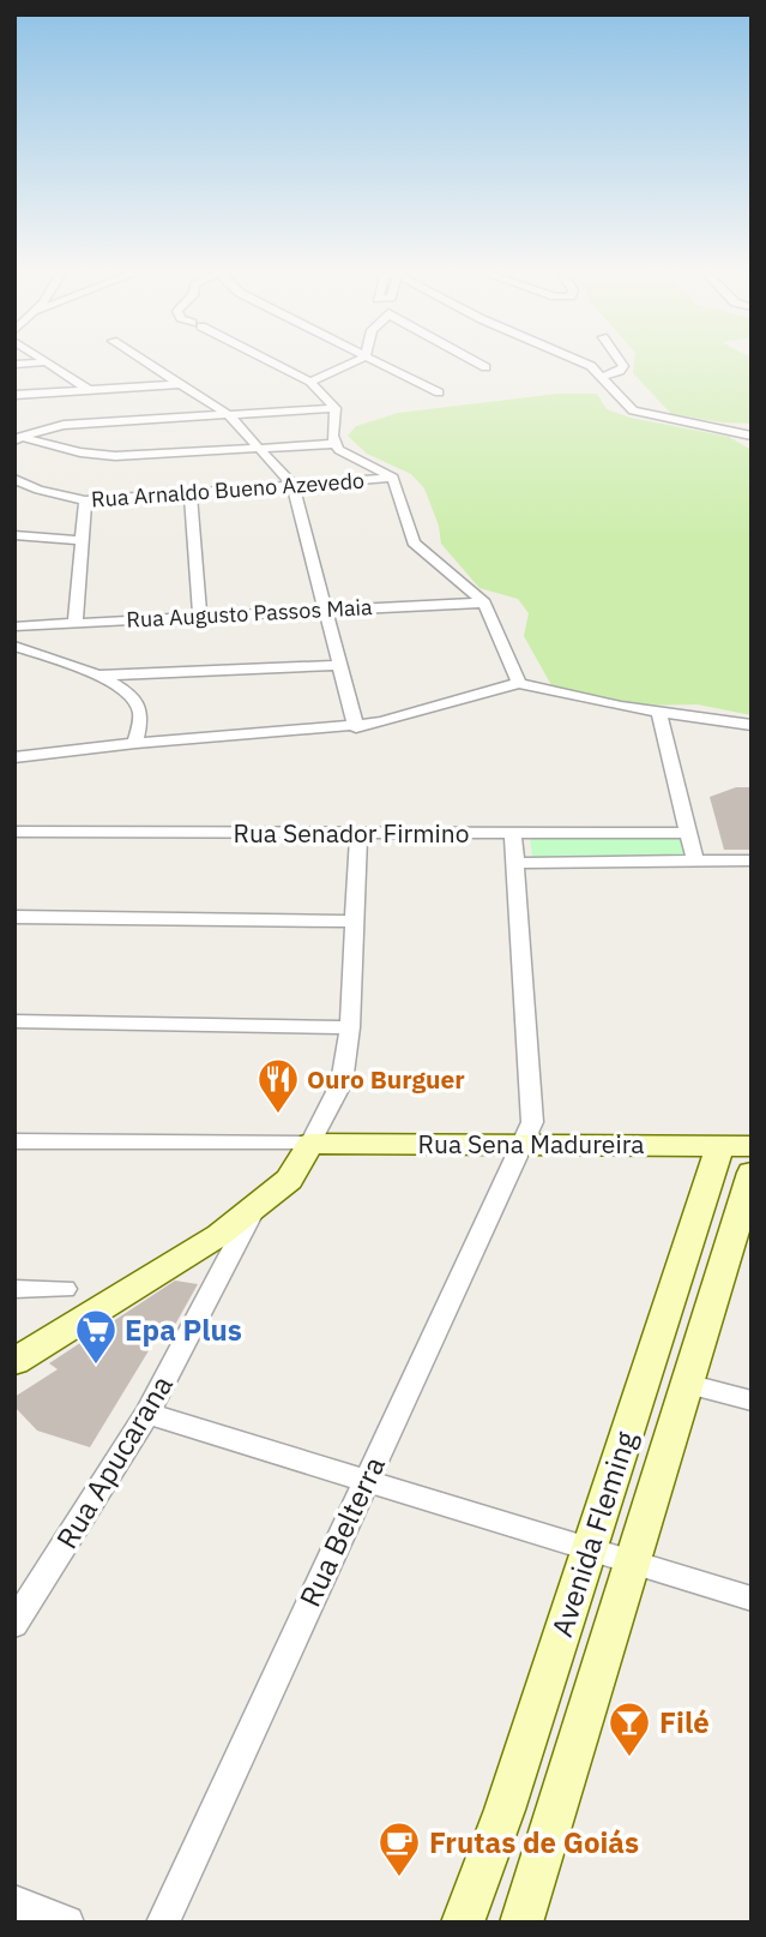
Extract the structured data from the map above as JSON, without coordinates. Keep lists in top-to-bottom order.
{
  "streets": {
    "main road": ["Rua Sena Madureira", "Rua Apucarana", "Avenida Fleming"],
    "street": [
      "Rua Arnaldo Bueno Azevedo",
      "Rua Augusto Passos Maia",
      "Rua Senador Firmino",
      "Rua Belterra"
    ]
  },
  "crossings": [
    ["Rua Senador Firmino", "Rua Apucarana"],
    ["Rua Senador Firmino", "Rua Belterra"],
    ["Rua Sena Madureira", "Rua Apucarana"],
    ["Rua Sena Madureira", "Rua Belterra"],
    ["Rua Sena Madureira", "Avenida Fleming"]
  ],
  "places": {
    "restaurant": ["Ouro Burguer"],
    "supermarket": ["Epa Plus"],
    "bar": ["Filé"],
    "cafe": ["Frutas de Goiás"]
  }
}
